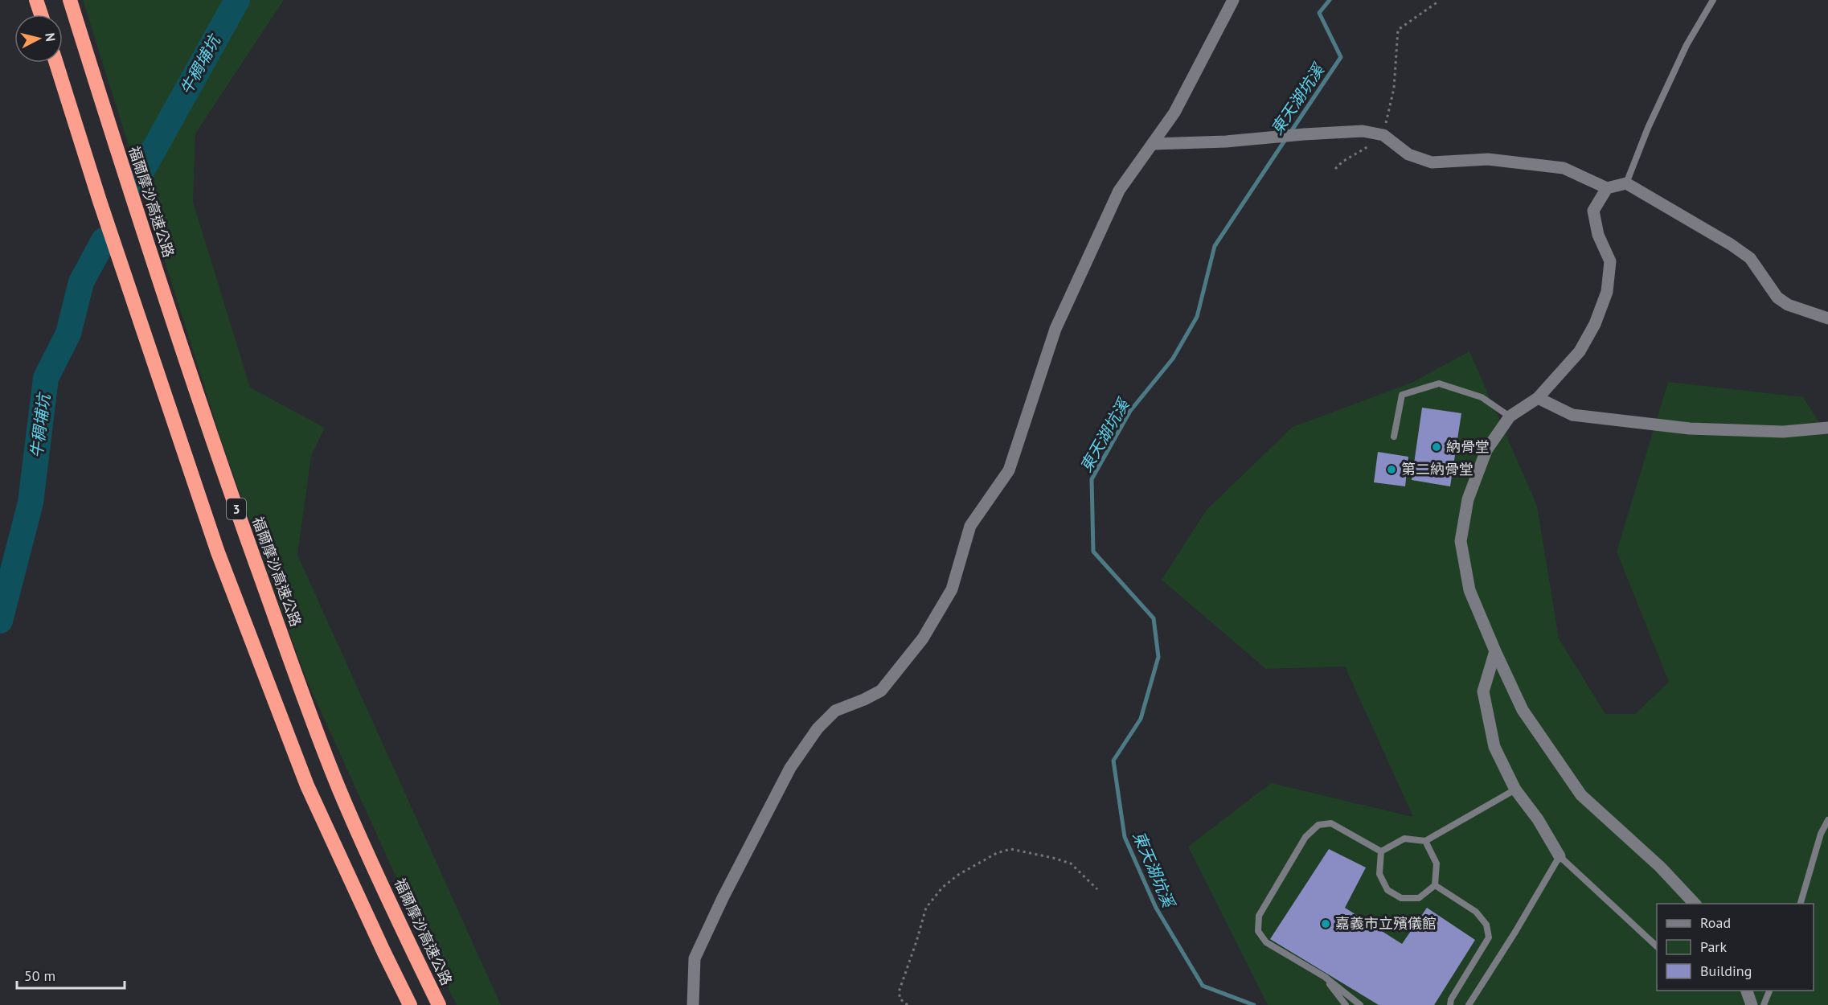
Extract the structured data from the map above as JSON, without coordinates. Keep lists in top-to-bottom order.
{
  "streets": {
    "highway": ["福爾摩沙高速公路", "3"]
  },
  "water": ["牛稠埔坑", "東天湖坑溪"],
  "places": ["納骨堂", "第二納骨堂", "嘉義市立殯儀館"],
  "legend": ["Road", "Park", "Building"],
  "scale_bar": "50 m",
  "north": "right"
}
